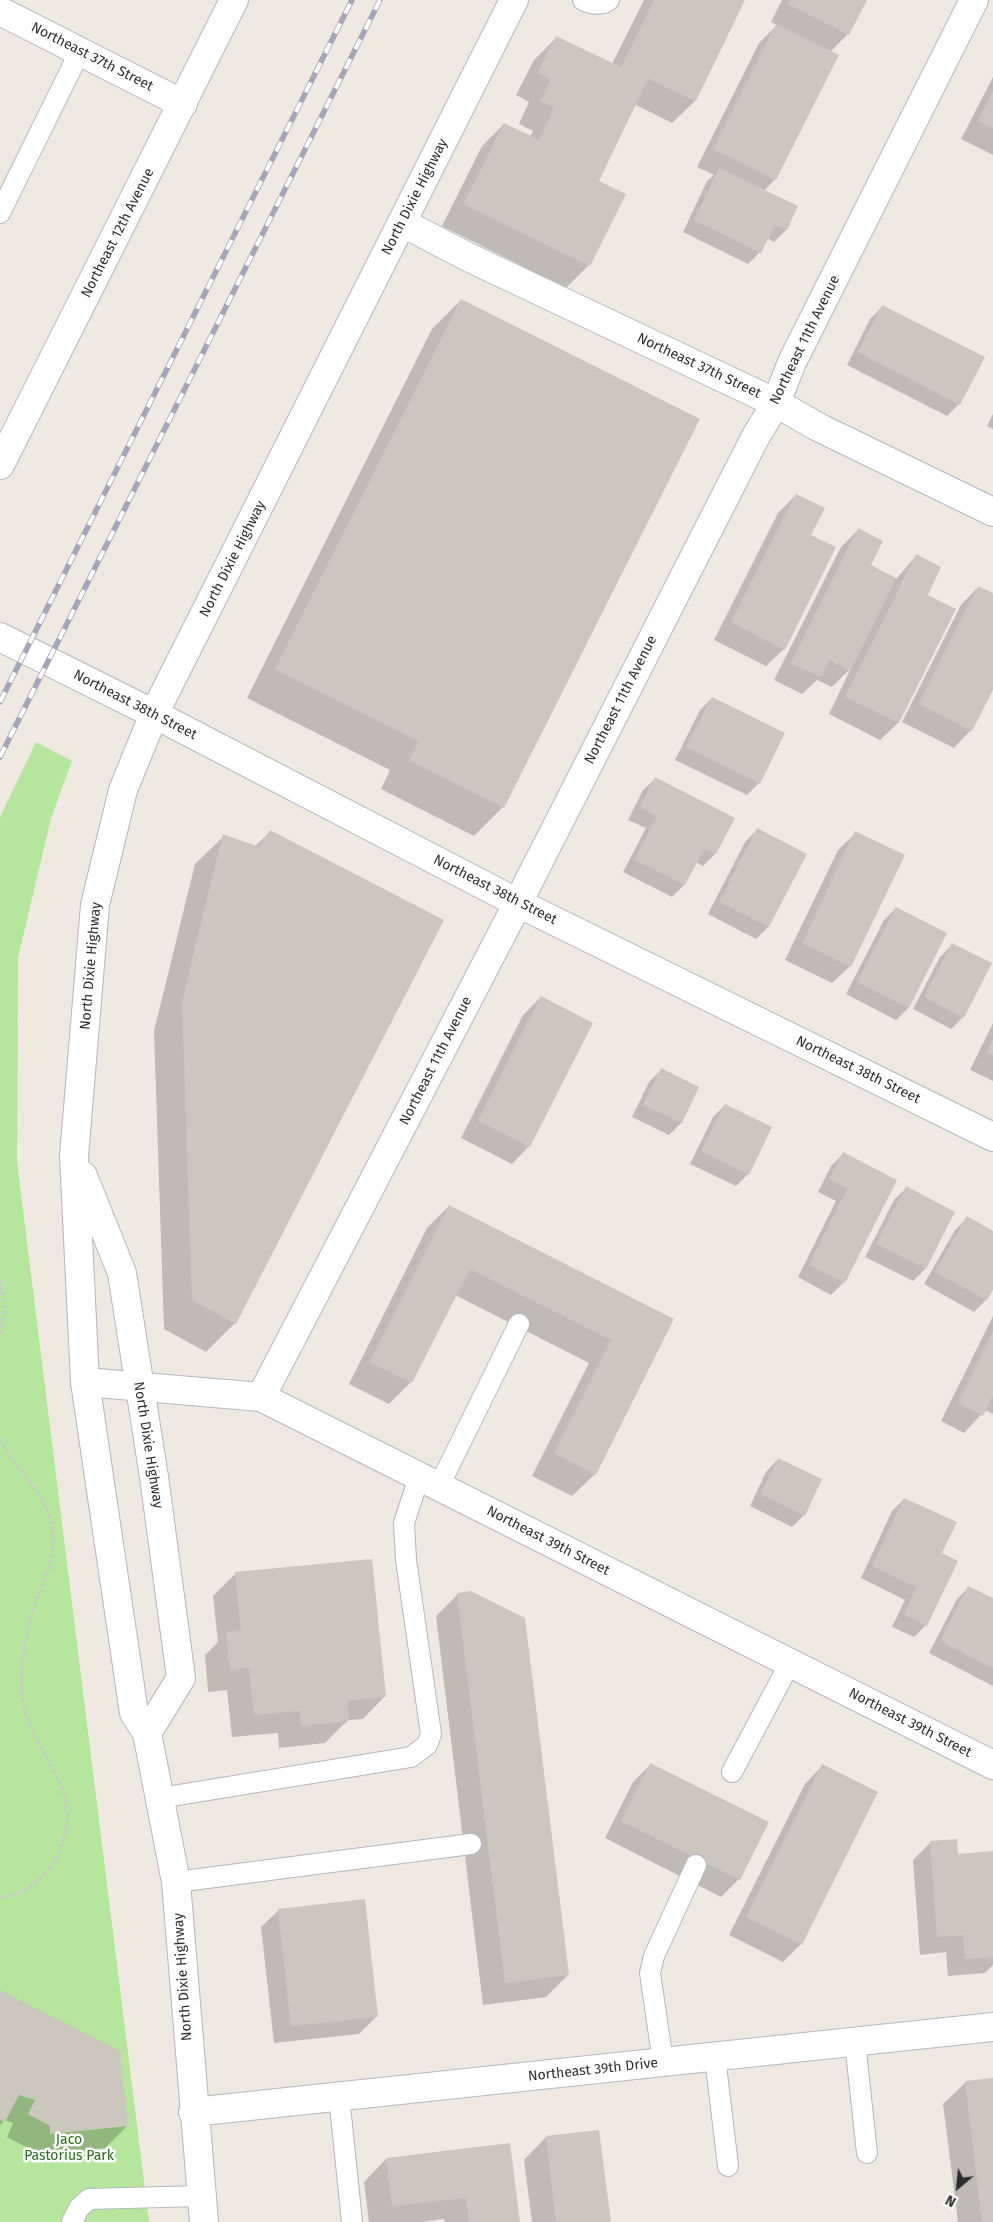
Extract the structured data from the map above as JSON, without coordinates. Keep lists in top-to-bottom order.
{
  "streets": {
    "street": [
      "Northeast 37th Street",
      "North Dixie Highway",
      "Northeast 12th Avenue",
      "Northeast 11th Avenue",
      "Northeast 38th Street",
      "Northeast 39th Street",
      "Northeast 39th Drive"
    ]
  },
  "crossings": [
    ["Northeast 37th Street", "North Dixie Highway"],
    ["Northeast 37th Street", "Northeast 12th Avenue"],
    ["Northeast 37th Street", "Northeast 11th Avenue"],
    ["North Dixie Highway", "Northeast 38th Street"],
    ["North Dixie Highway", "Northeast 39th Street"],
    ["North Dixie Highway", "Northeast 39th Drive"],
    ["Northeast 11th Avenue", "Northeast 38th Street"],
    ["Northeast 11th Avenue", "Northeast 39th Street"]
  ],
  "parks": ["Jaco Pastorius Park"],
  "north": "bottom left"
}
